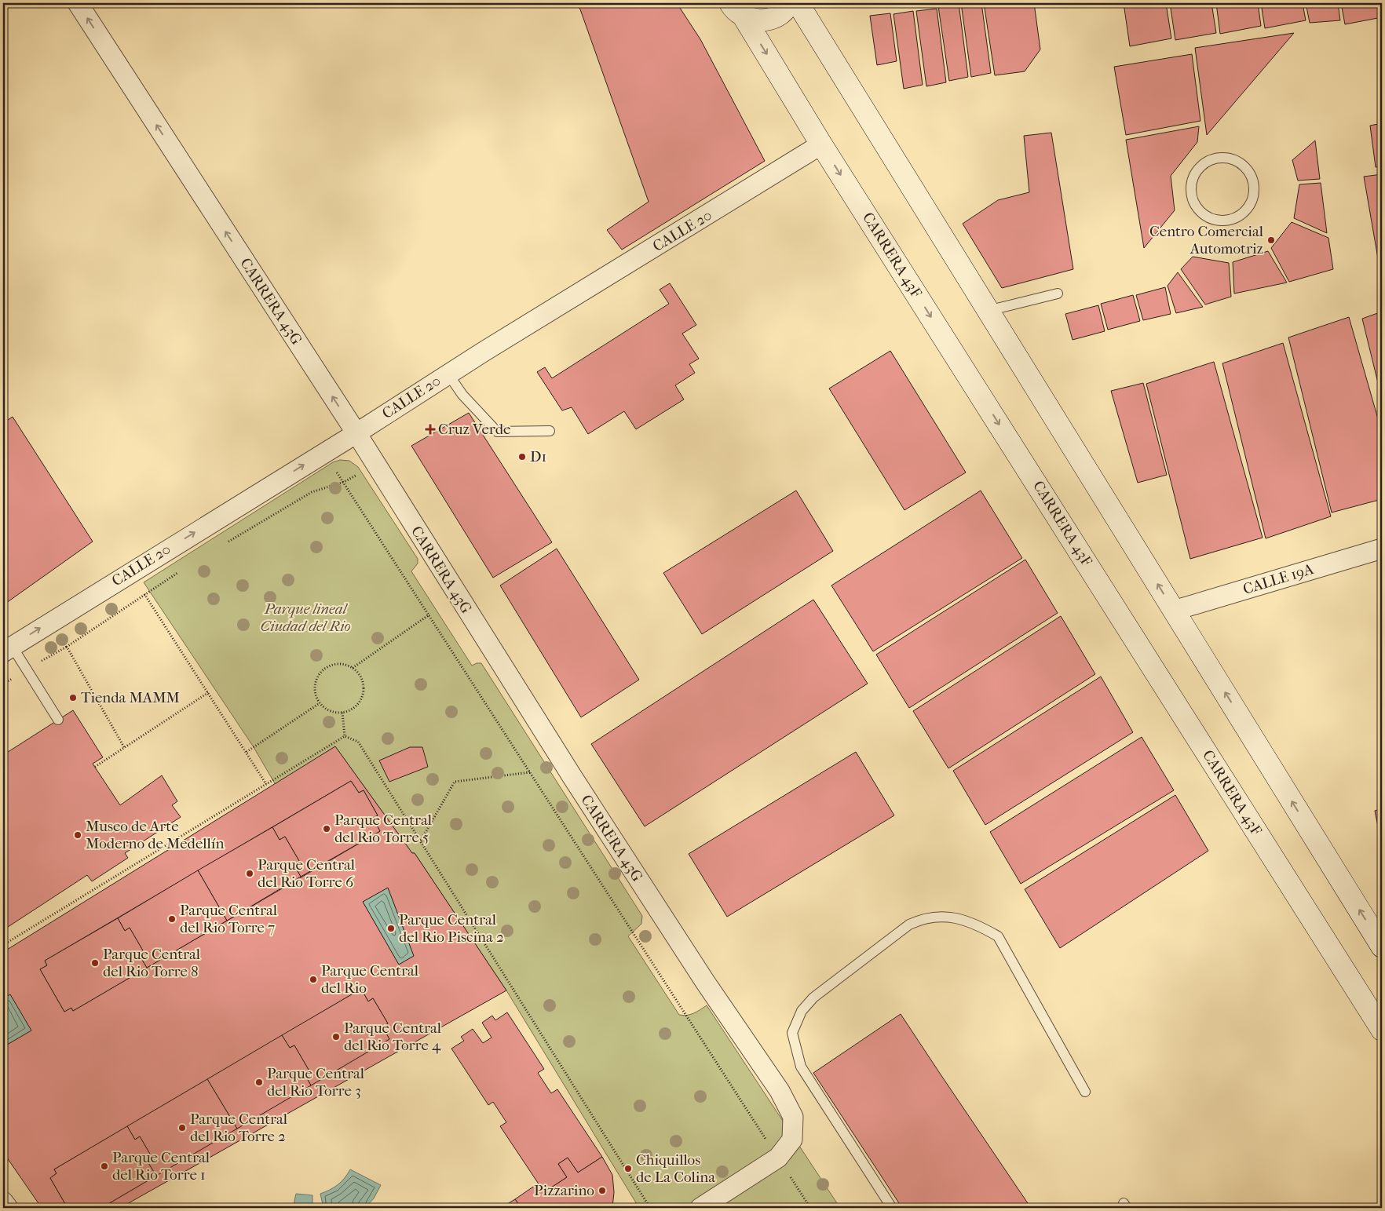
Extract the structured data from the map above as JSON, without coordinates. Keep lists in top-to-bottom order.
{
  "streets": {
    "street": [
      "CALLE 20",
      "CARRERA 43F",
      "CARRERA 43G",
      "CALLE 19A"
    ]
  },
  "crossings": [
    ["CALLE 20", "CARRERA 43F"],
    ["CALLE 20", "CARRERA 43G"]
  ],
  "one_way": ["CALLE 20", "CARRERA 43G"],
  "parks": ["Parque lineal Ciudad del Rio"],
  "places": {
    "other": [
      "Centro Comercial Automotriz",
      "D1",
      "Tienda MAMM",
      "Parque Central del Rio Torre 5",
      "Museo de Arte Moderno de Medellín",
      "Parque Central del Rio Torre 6",
      "Parque Central del Rio Torre 7",
      "Parque Central del Rio Piscina 2",
      "Parque Central del Rio Torre 8",
      "Parque Central del Rio",
      "Parque Central del Rio Torre 4",
      "Parque Central del Rio Torre 3",
      "Parque Central del Rio Torre 2",
      "Parque Central del Rio Torre 1",
      "Chiquillos de La Colina",
      "Pizzarino"
    ],
    "health": ["Cruz Verde"]
  }
}
